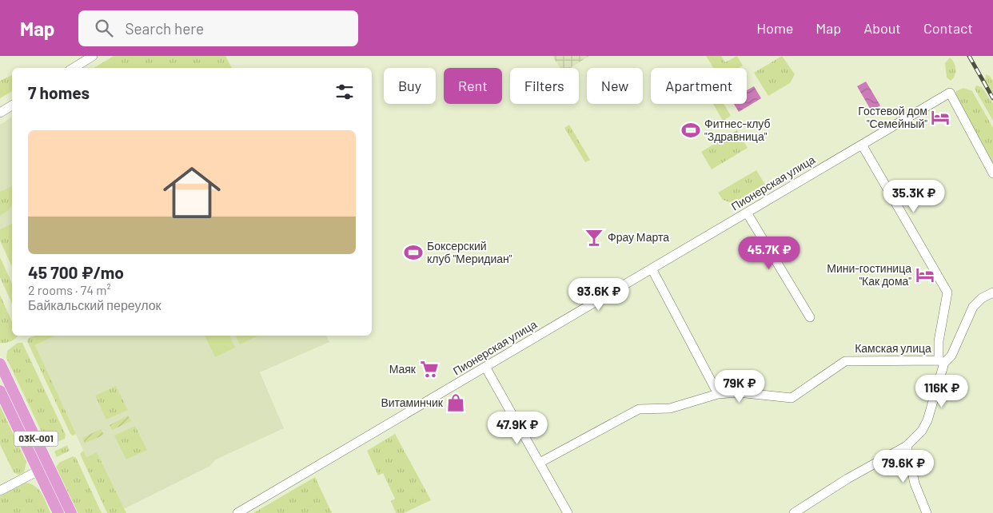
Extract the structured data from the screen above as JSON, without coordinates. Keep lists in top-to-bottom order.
{
  "streets": {
    "main road": ["03К-001"],
    "street": ["Пионерская улица", "Камская улица"]
  },
  "places": {
    "hotel": ["Гостевой дом \"Семейный\"", "Мини-гостиница \"Как дома\""],
    "sports": ["Фитнес-клуб \"Здравница\"", "Боксерский клуб \"Меридиан\""],
    "bar": ["Фрау Марта"],
    "supermarket": ["Маяк"],
    "shop": ["Витаминчик"]
  },
  "page": {
    "header": "Map",
    "search": "Search here",
    "nav": [
      "Home",
      "Map",
      "About",
      "Contact"
    ],
    "chip": [
      "Buy",
      "Rent",
      "Filters",
      "New",
      "Apartment"
    ],
    "heading": "7 homes",
    "list": [
      {
        "name": "45 700 ₽/mo",
        "note": "2 rooms · 74 m² · Байкальский переулок"
      }
    ],
    "price": [
      "35.3K ₽",
      "45.7K ₽",
      "93.6K ₽",
      "79K ₽",
      "116K ₽",
      "47.9K ₽",
      "79.6K ₽"
    ]
  }
}
